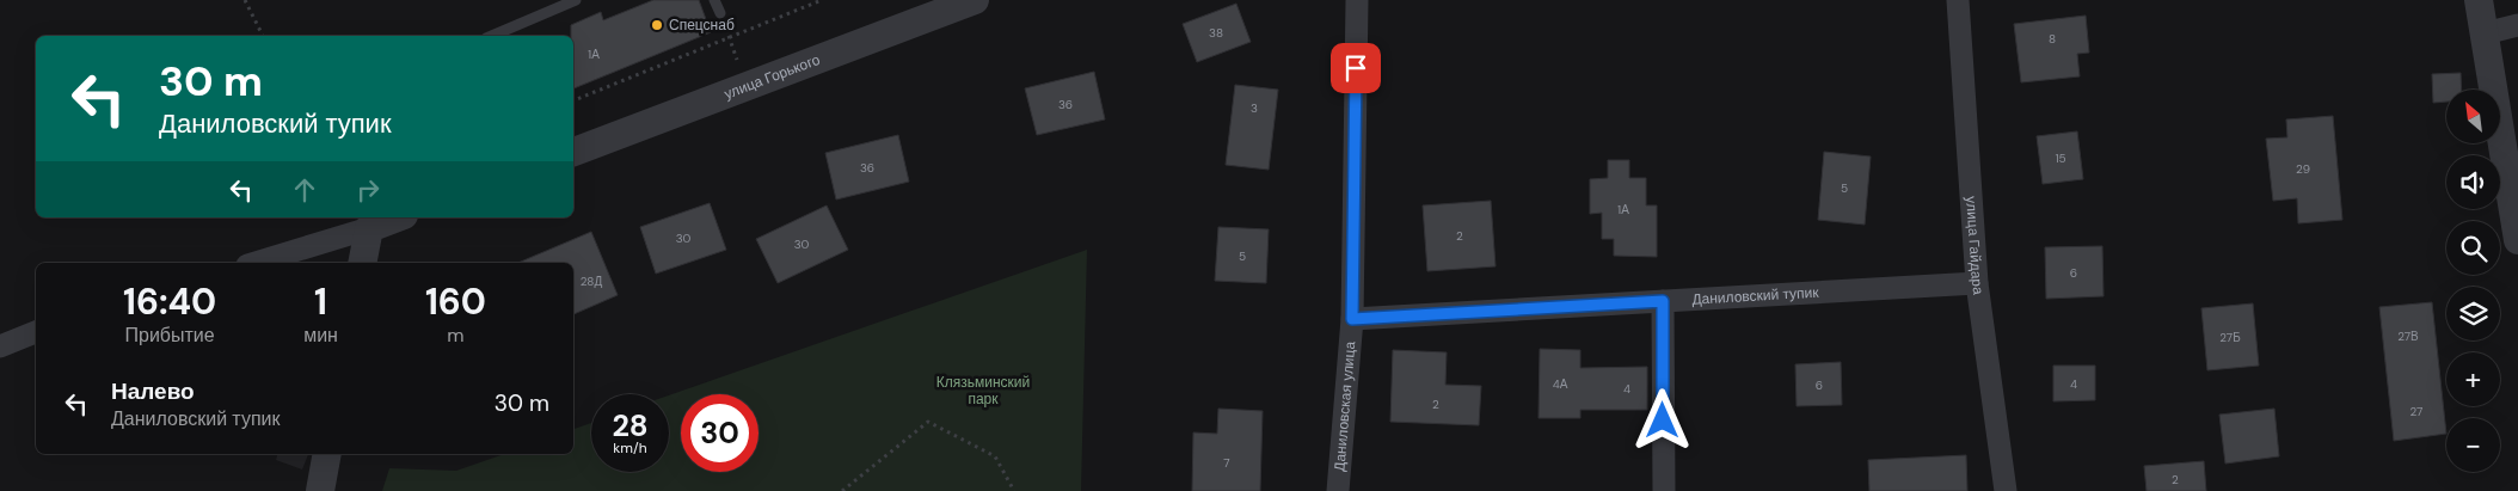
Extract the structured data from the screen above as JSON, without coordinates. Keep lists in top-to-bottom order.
{
  "streets": {
    "street": [
      "улица Горького",
      "улица Гайдара",
      "Даниловский тупик",
      "Даниловская улица"
    ]
  },
  "crossings": [
    ["улица Гайдара", "Даниловский тупик"],
    ["Даниловский тупик", "Даниловская улица"]
  ],
  "parks": ["Клязьминский парк"],
  "places": ["Спецснаб"],
  "house_numbers": [
    "38",
    "8",
    "1А",
    "36",
    "3",
    "15",
    "36",
    "29",
    "5",
    "1А",
    "2",
    "30",
    "30",
    "5",
    "6",
    "28Д",
    "27В",
    "27Б",
    "4А",
    "4",
    "6",
    "4",
    "2",
    "27",
    "7",
    "2"
  ],
  "north": "top left",
  "page": {
    "turn": ["30 m", "Даниловский тупик"],
    "map_buttons": ["+", "−"],
    "eta": [
      "16:40",
      "Прибытие",
      "1",
      "мин",
      "160",
      "m"
    ],
    "list": [
      {
        "name": "Налево",
        "note": "Даниловский тупик",
        "value": "30 m"
      }
    ],
    "speed": "28 km/h",
    "limit": "30"
  }
}
